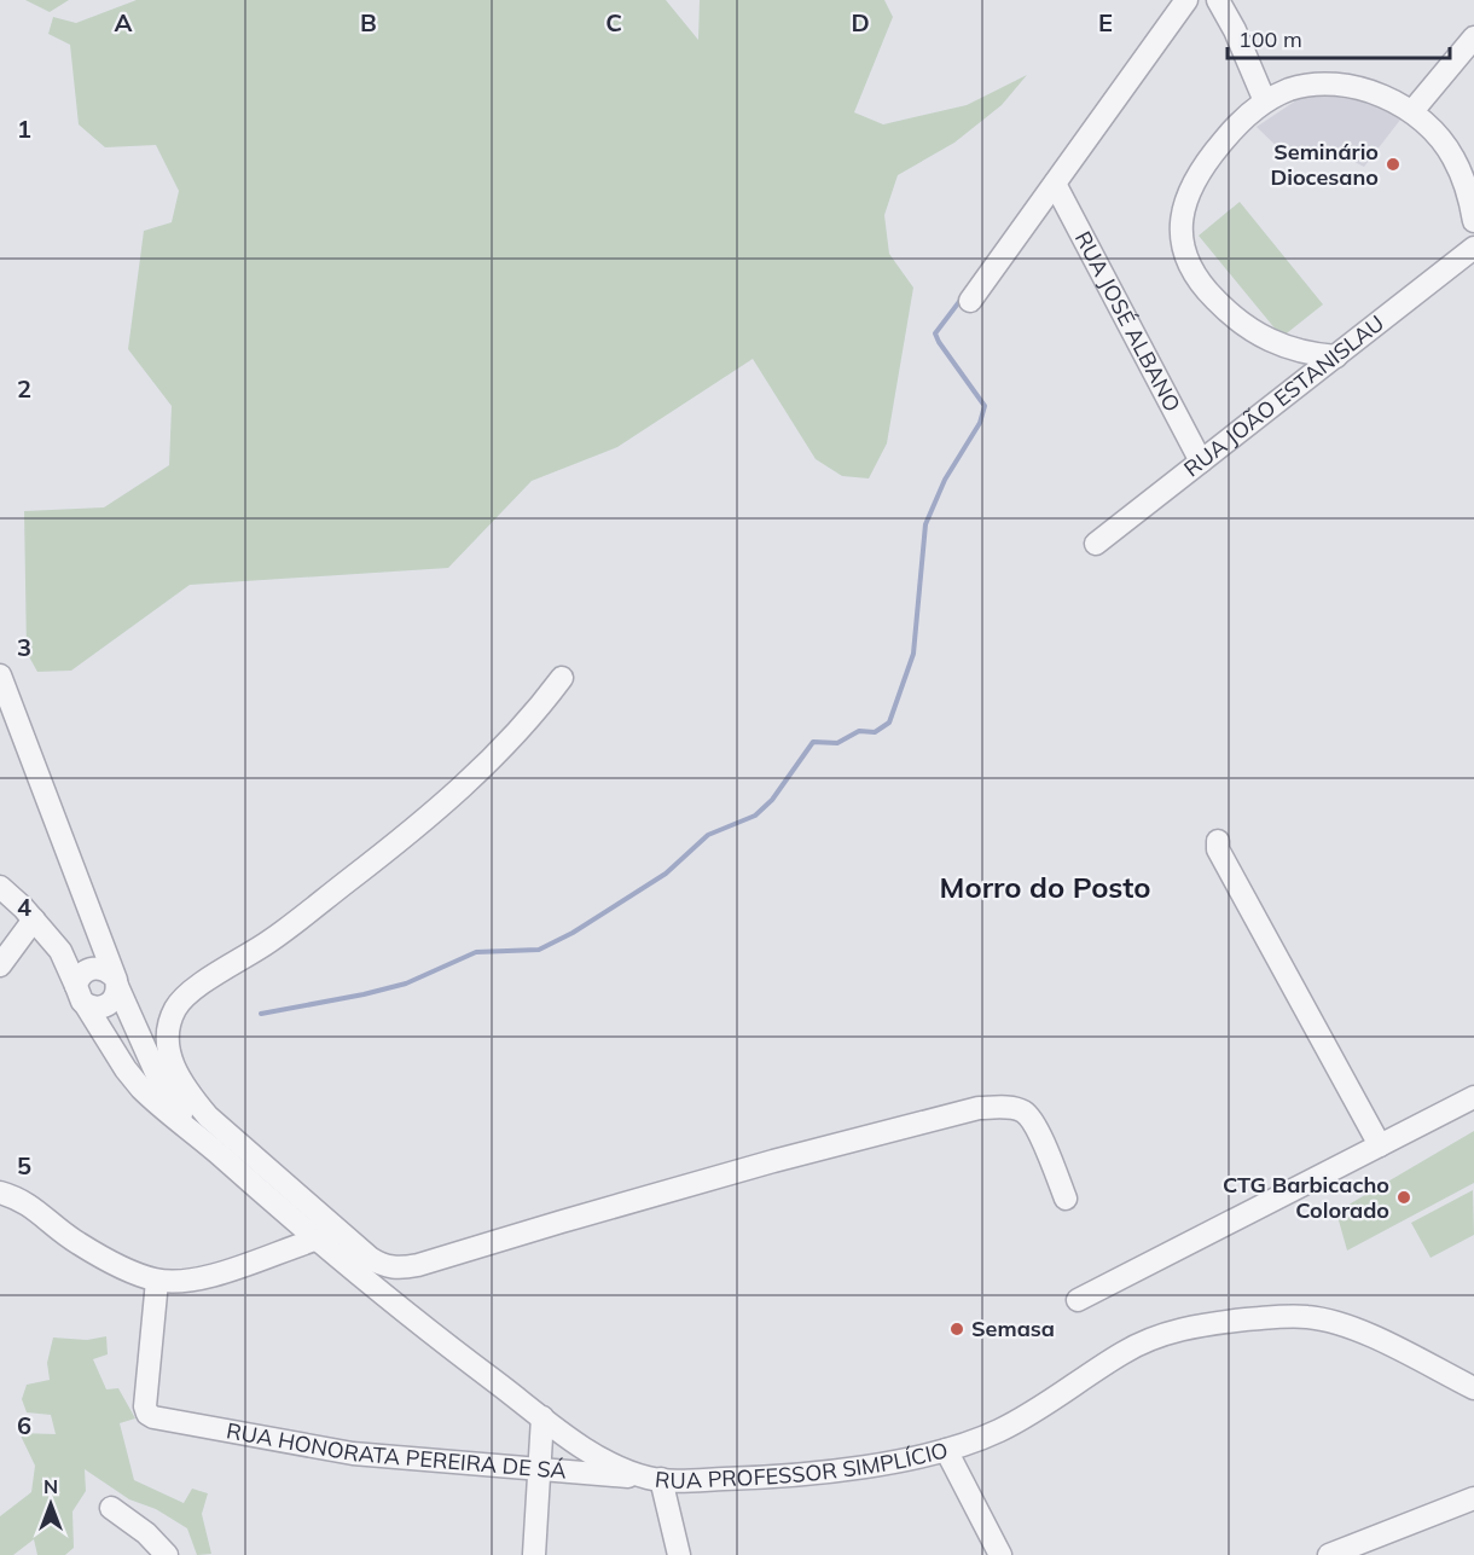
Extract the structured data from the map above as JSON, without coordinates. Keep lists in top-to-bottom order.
{
  "streets": {
    "street": [
      "RUA JOSÉ ALBANO",
      "RUA JOÃO ESTANISLAU",
      "RUA HONORATA PEREIRA DE SÁ",
      "RUA PROFESSOR SIMPLÍCIO"
    ]
  },
  "crossings": [
    ["RUA JOSÉ ALBANO", "RUA JOÃO ESTANISLAU"],
    ["RUA HONORATA PEREIRA DE SÁ", "RUA PROFESSOR SIMPLÍCIO"]
  ],
  "districts": ["Morro do Posto"],
  "places": ["Seminário Diocesano", "CTG Barbicacho Colorado", "Semasa"],
  "scale_bar": "100 m",
  "north": "top",
  "grid": {
    "columns": [
      "A",
      "B",
      "C",
      "D",
      "E"
    ],
    "rows": [
      "1",
      "2",
      "3",
      "4",
      "5",
      "6"
    ]
  }
}
